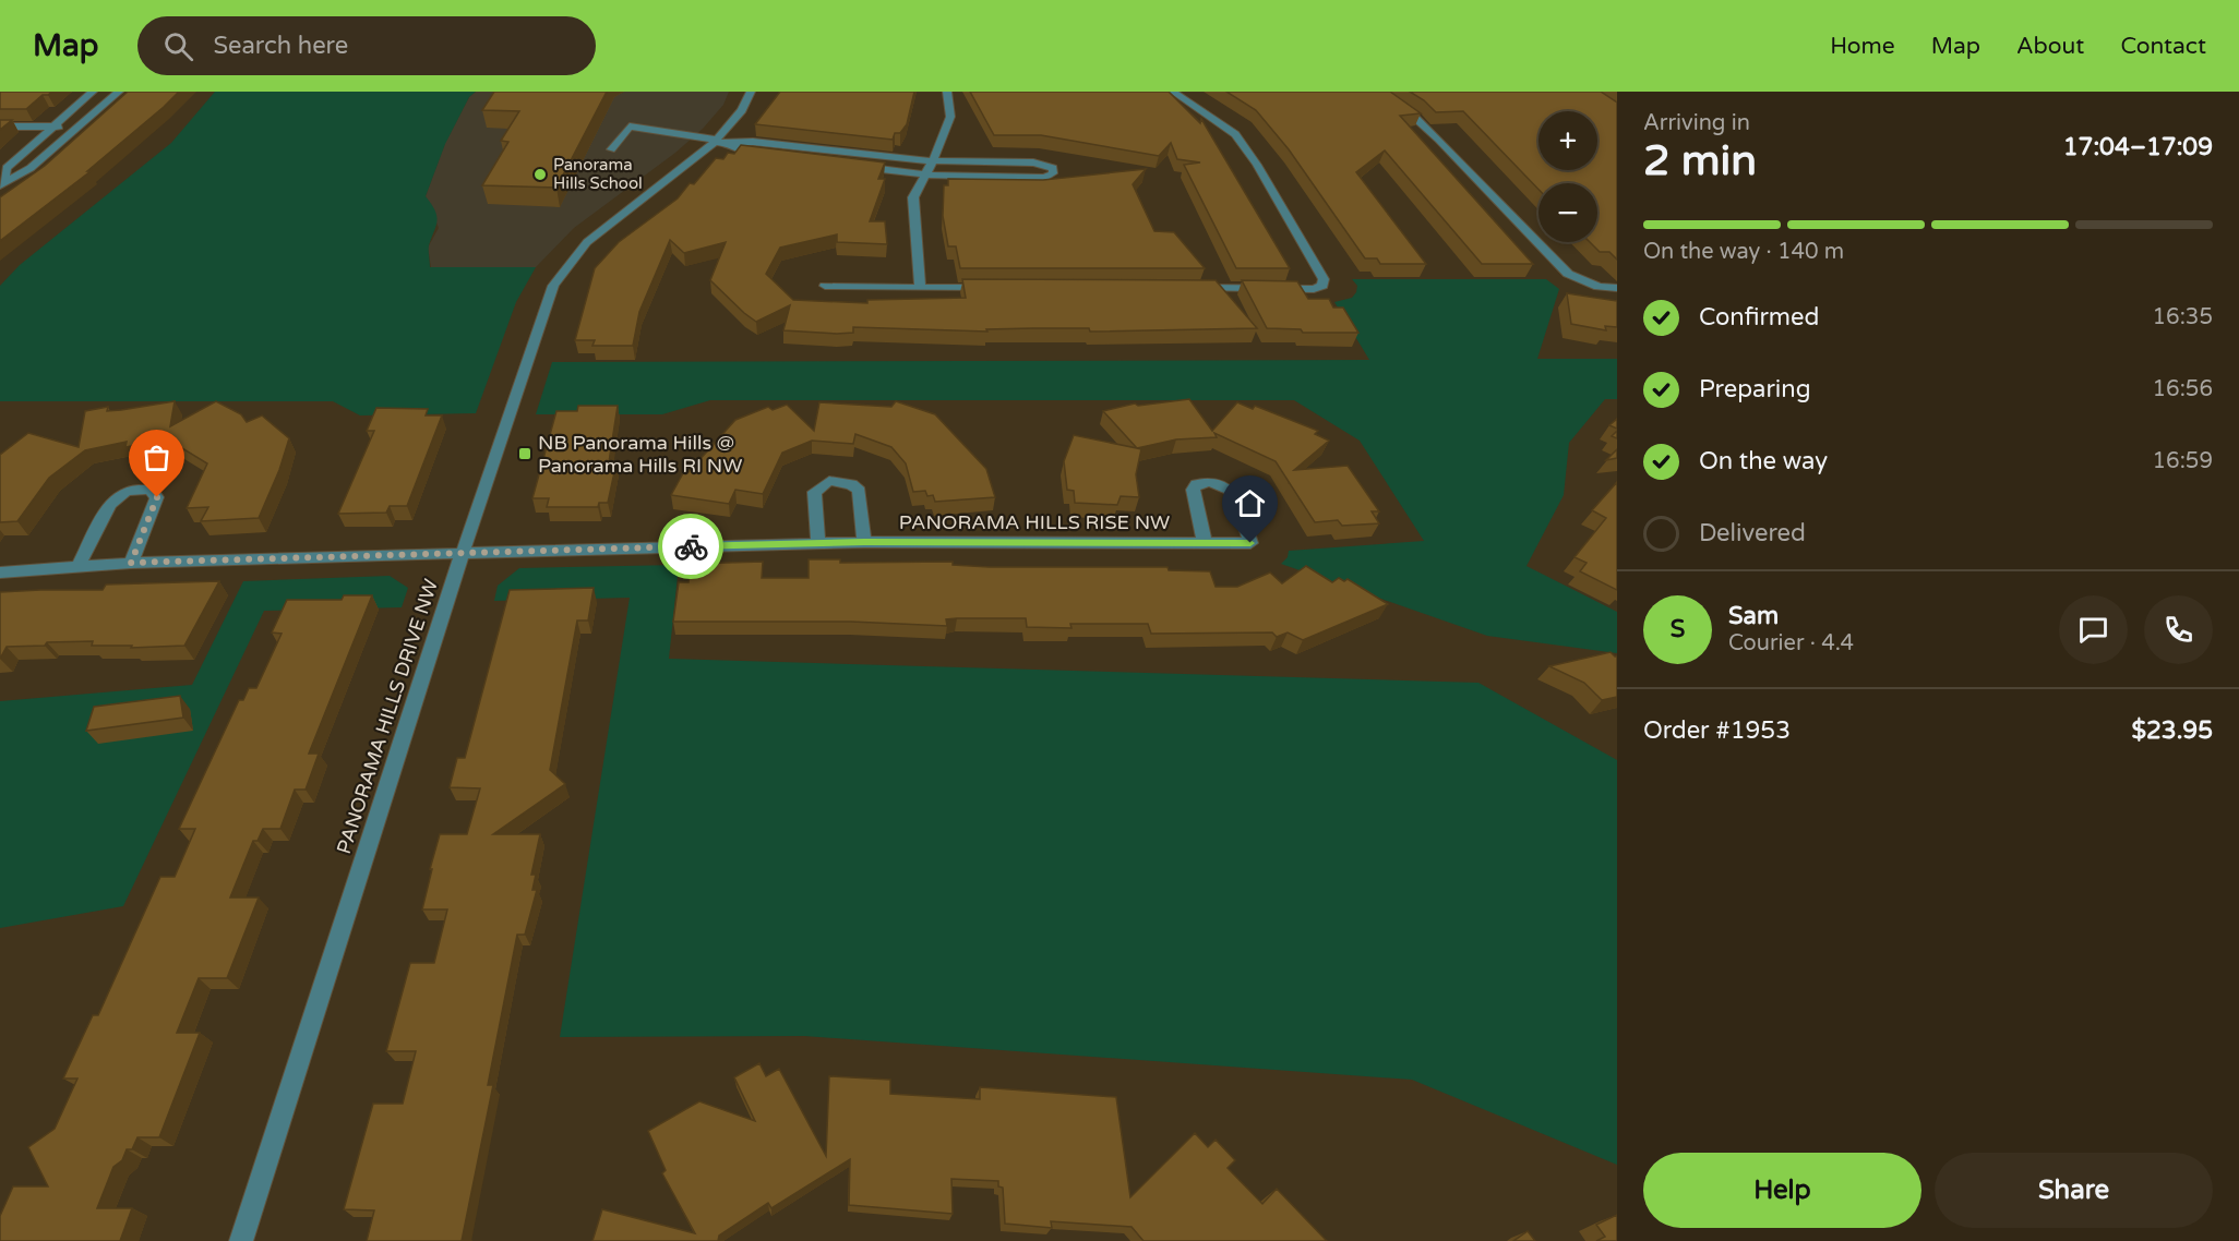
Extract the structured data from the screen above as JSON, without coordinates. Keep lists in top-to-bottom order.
{
  "streets": {
    "street": ["PANORAMA HILLS RISE NW", "PANORAMA HILLS DRIVE NW"]
  },
  "crossings": [
    ["PANORAMA HILLS RISE NW", "PANORAMA HILLS DRIVE NW"]
  ],
  "places": {
    "other": ["Panorama Hills School"],
    "transit": ["NB Panorama Hills @ Panorama Hills RI NW"]
  },
  "page": {
    "header": "Map",
    "search": "Search here",
    "nav": [
      "Home",
      "Map",
      "About",
      "Contact"
    ],
    "heading": ["2 min", "Arriving in", "17:04–17:09"],
    "panel": [
      "Sam",
      "Courier · 4.4",
      "Order #1953",
      "$23.95"
    ],
    "map_buttons": ["+", "−"],
    "bar": "On the way · 140 m",
    "list": [
      ["Confirmed", "16:35"],
      ["Preparing", "16:56"],
      ["On the way", "16:59"],
      "Delivered"
    ],
    "round": "S",
    "buttons": ["Help", "Share"]
  }
}
